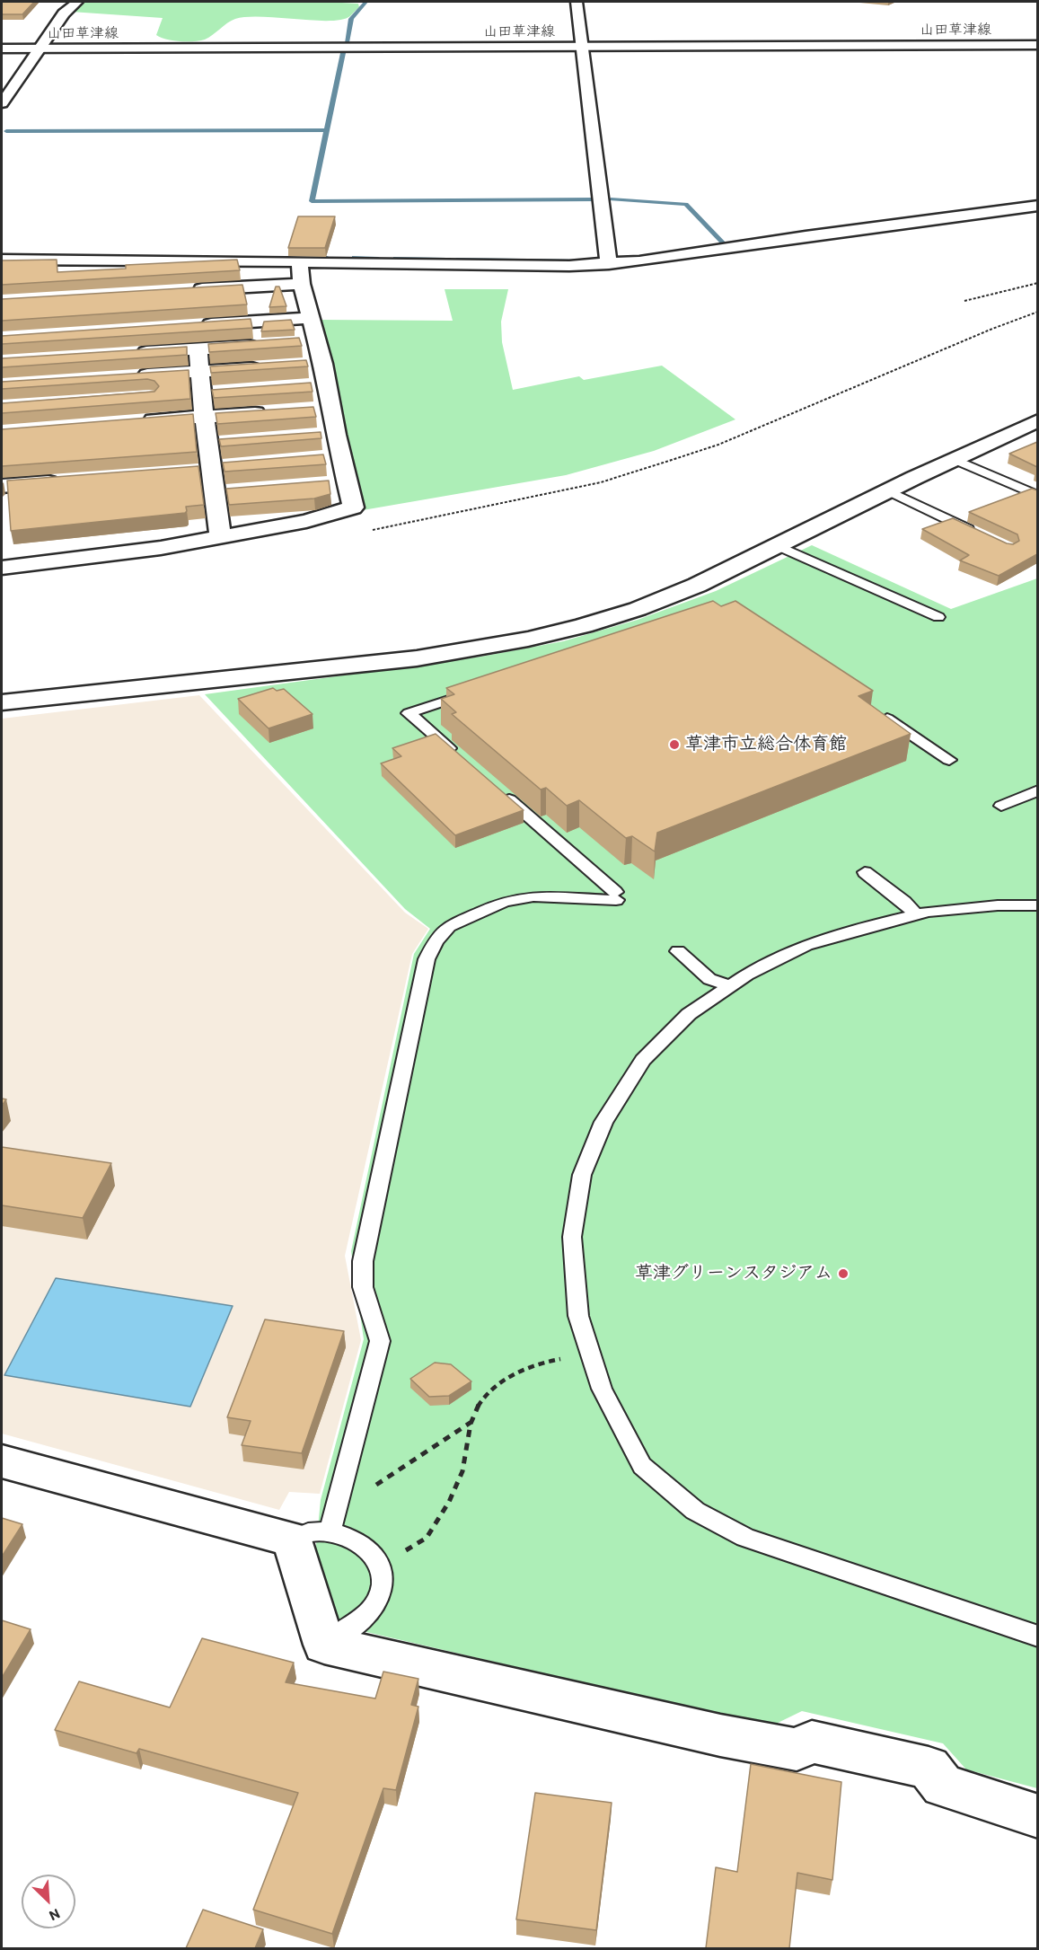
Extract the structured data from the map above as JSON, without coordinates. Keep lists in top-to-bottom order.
{
  "streets": {
    "street": ["山田草津線"]
  },
  "places": ["草津市立総合体育館", "草津グリーンスタジアム"],
  "north": "bottom right"
}
